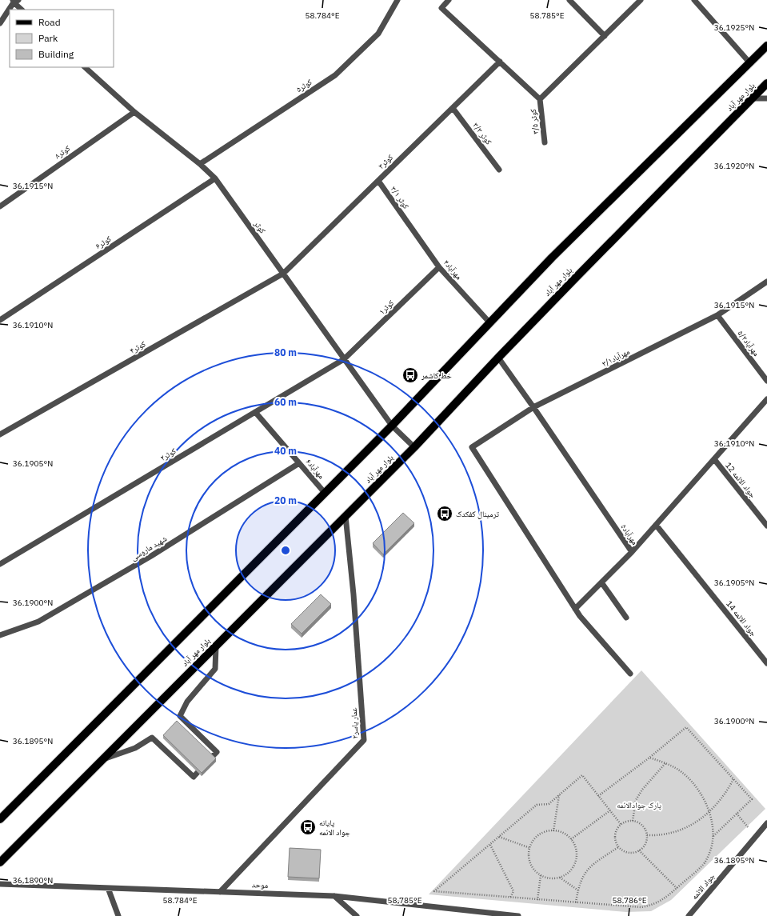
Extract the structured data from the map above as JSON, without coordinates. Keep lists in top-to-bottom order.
{
  "streets": {
    "main road": ["بلوار مهر آباد"],
    "street": [
      "کوثر۵",
      "کوثر ۳/۵",
      "کوثر ۳/۳",
      "کوثر۸",
      "کوثر۳",
      "کوثر ۳/۱",
      "کوثر",
      "کوثر۶",
      "مهرآباد۴",
      "کوثر۱",
      "مهرآباد۵/۲",
      "کوثر۴",
      "مهرآباد۳/۱",
      "کوثر۲",
      "مهرآباد۶",
      "جواد الائمه 12",
      "مهرآباد۵",
      "شهید ماروسی",
      "جواد الائمه 14",
      "عمار یاسر۲",
      "موحد",
      "جواد الائمه"
    ]
  },
  "crossings": [
    ["کوثر۵", "کوثر"],
    ["بلوار مهر آباد", "کوثر"],
    ["بلوار مهر آباد", "مهرآباد۵"],
    ["بلوار مهر آباد", "عمار یاسر۲"],
    ["کوثر ۳/۳", "کوثر۳"],
    ["کوثر۸", "کوثر"],
    ["کوثر۳", "کوثر ۳/۱"],
    ["کوثر۳", "کوثر"],
    ["کوثر۳", "کوثر۴"],
    ["کوثر ۳/۱", "مهرآباد۴"],
    ["کوثر", "کوثر۶"],
    ["کوثر", "کوثر۱"],
    ["کوثر", "کوثر۴"],
    ["کوثر", "کوثر۲"],
    ["مهرآباد۴", "کوثر۱"],
    ["کوثر۱", "کوثر۲"],
    ["مهرآباد۵/۲", "مهرآباد۳/۱"],
    ["مهرآباد۳/۱", "مهرآباد۵"],
    ["کوثر۲", "مهرآباد۶"],
    ["مهرآباد۶", "شهید ماروسی"],
    ["جواد الائمه 12", "مهرآباد۵"],
    ["مهرآباد۵", "جواد الائمه 14"],
    ["عمار یاسر۲", "موحد"]
  ],
  "parks": ["پارک جوادالائمه"],
  "places": {
    "bus stop": ["خط کاشمر", "ترمینال کفکدک", "پایانه جواد الائمه"]
  },
  "legend": ["Road", "Park", "Building"],
  "coordinates": [
    "58.784°E",
    "58.785°E",
    "36.1925°N",
    "36.1920°N",
    "36.1915°N",
    "36.1910°N",
    "36.1905°N",
    "36.1900°N",
    "36.1895°N",
    "36.1890°N",
    "58.786°E"
  ],
  "rings": [
    "80 m",
    "60 m",
    "40 m",
    "20 m"
  ]
}
